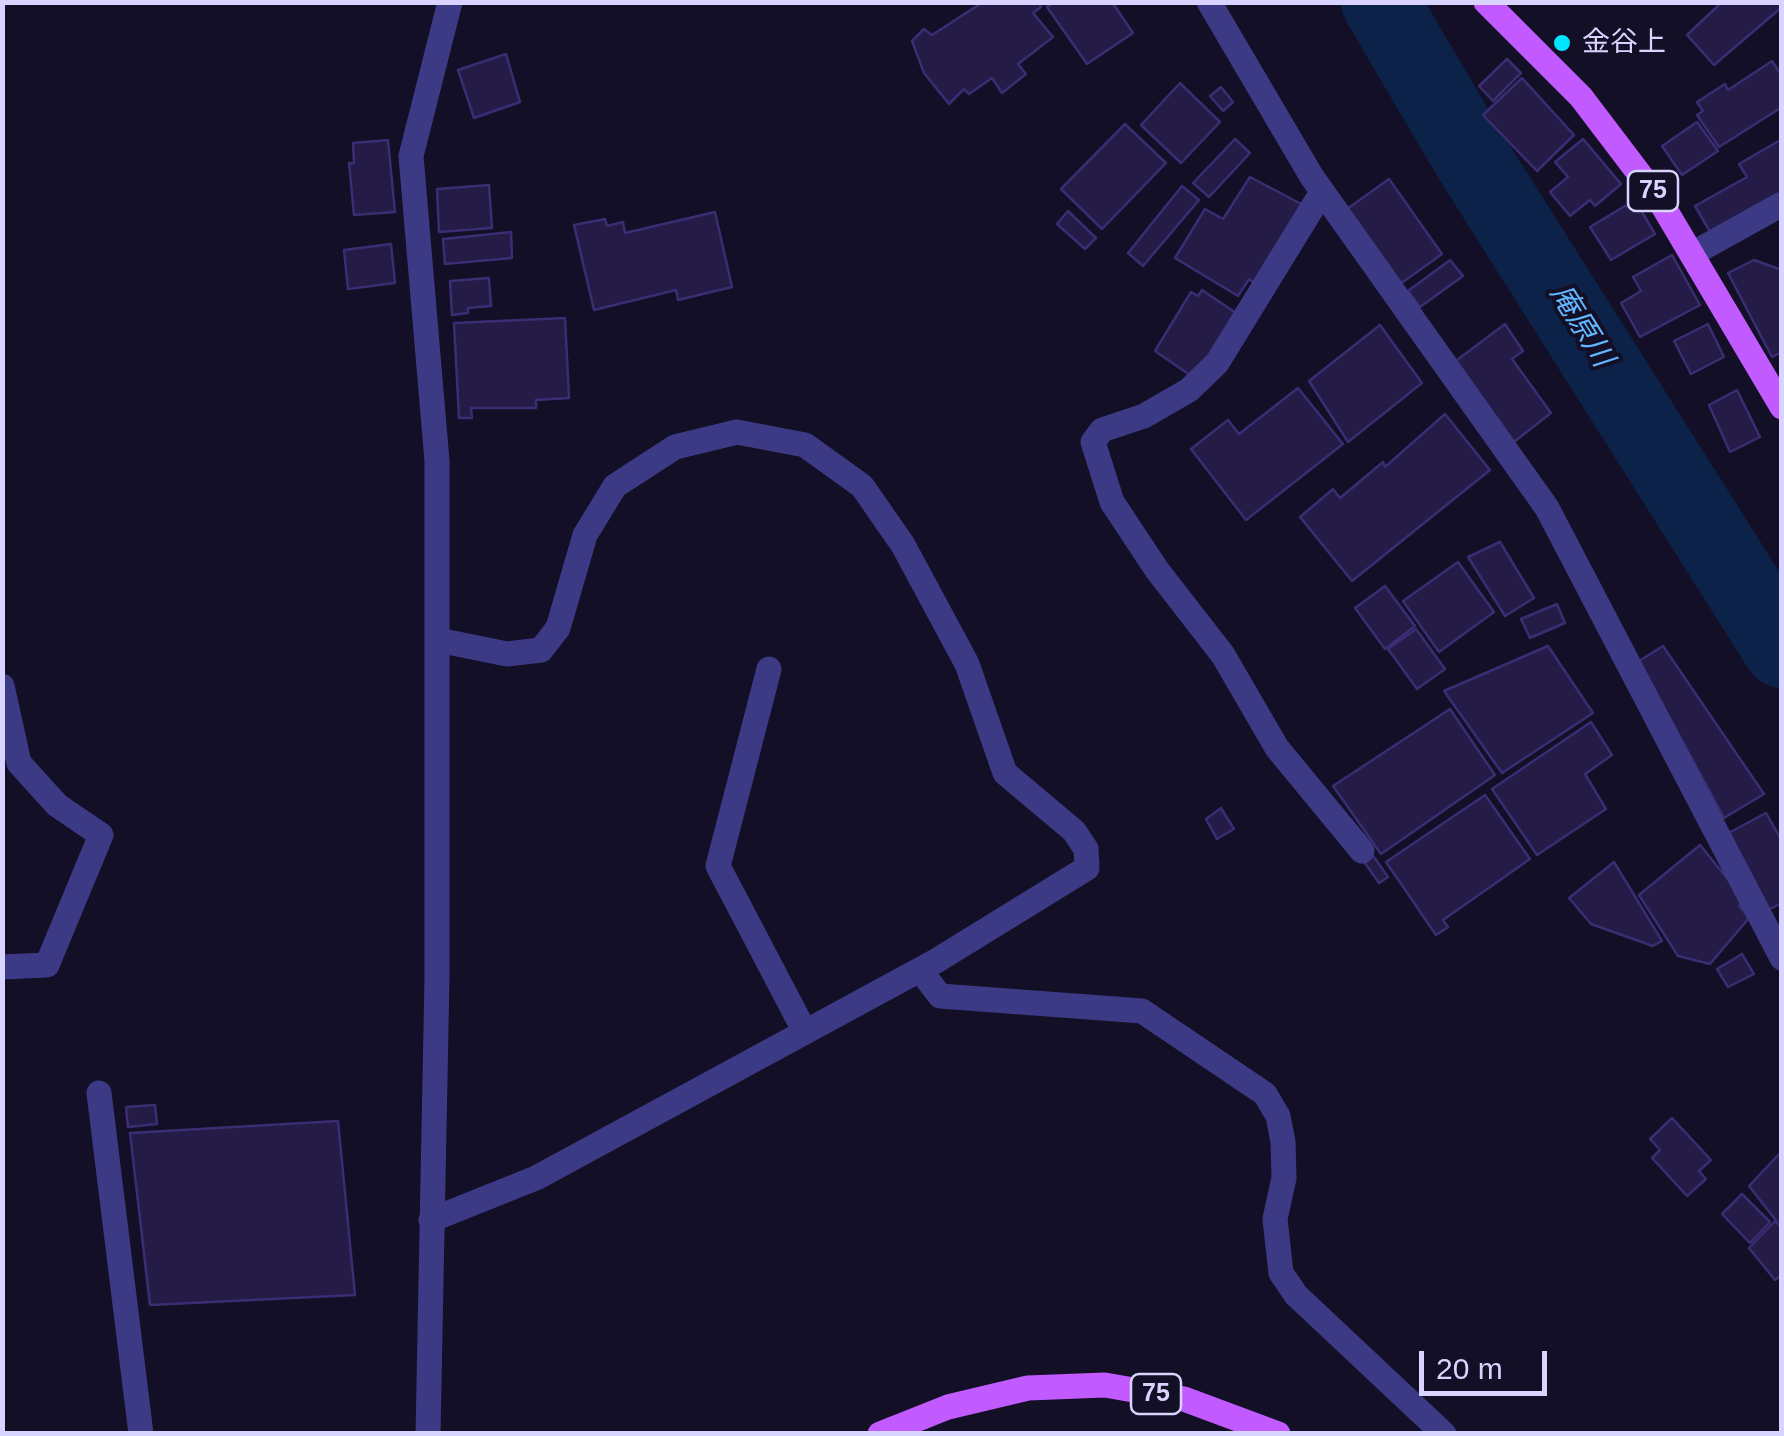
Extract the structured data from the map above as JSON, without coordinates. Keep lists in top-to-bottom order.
{
  "streets": {
    "main road": ["75"]
  },
  "water": ["庵原川"],
  "places": ["金谷上"],
  "scale_bar": "20 m"
}
